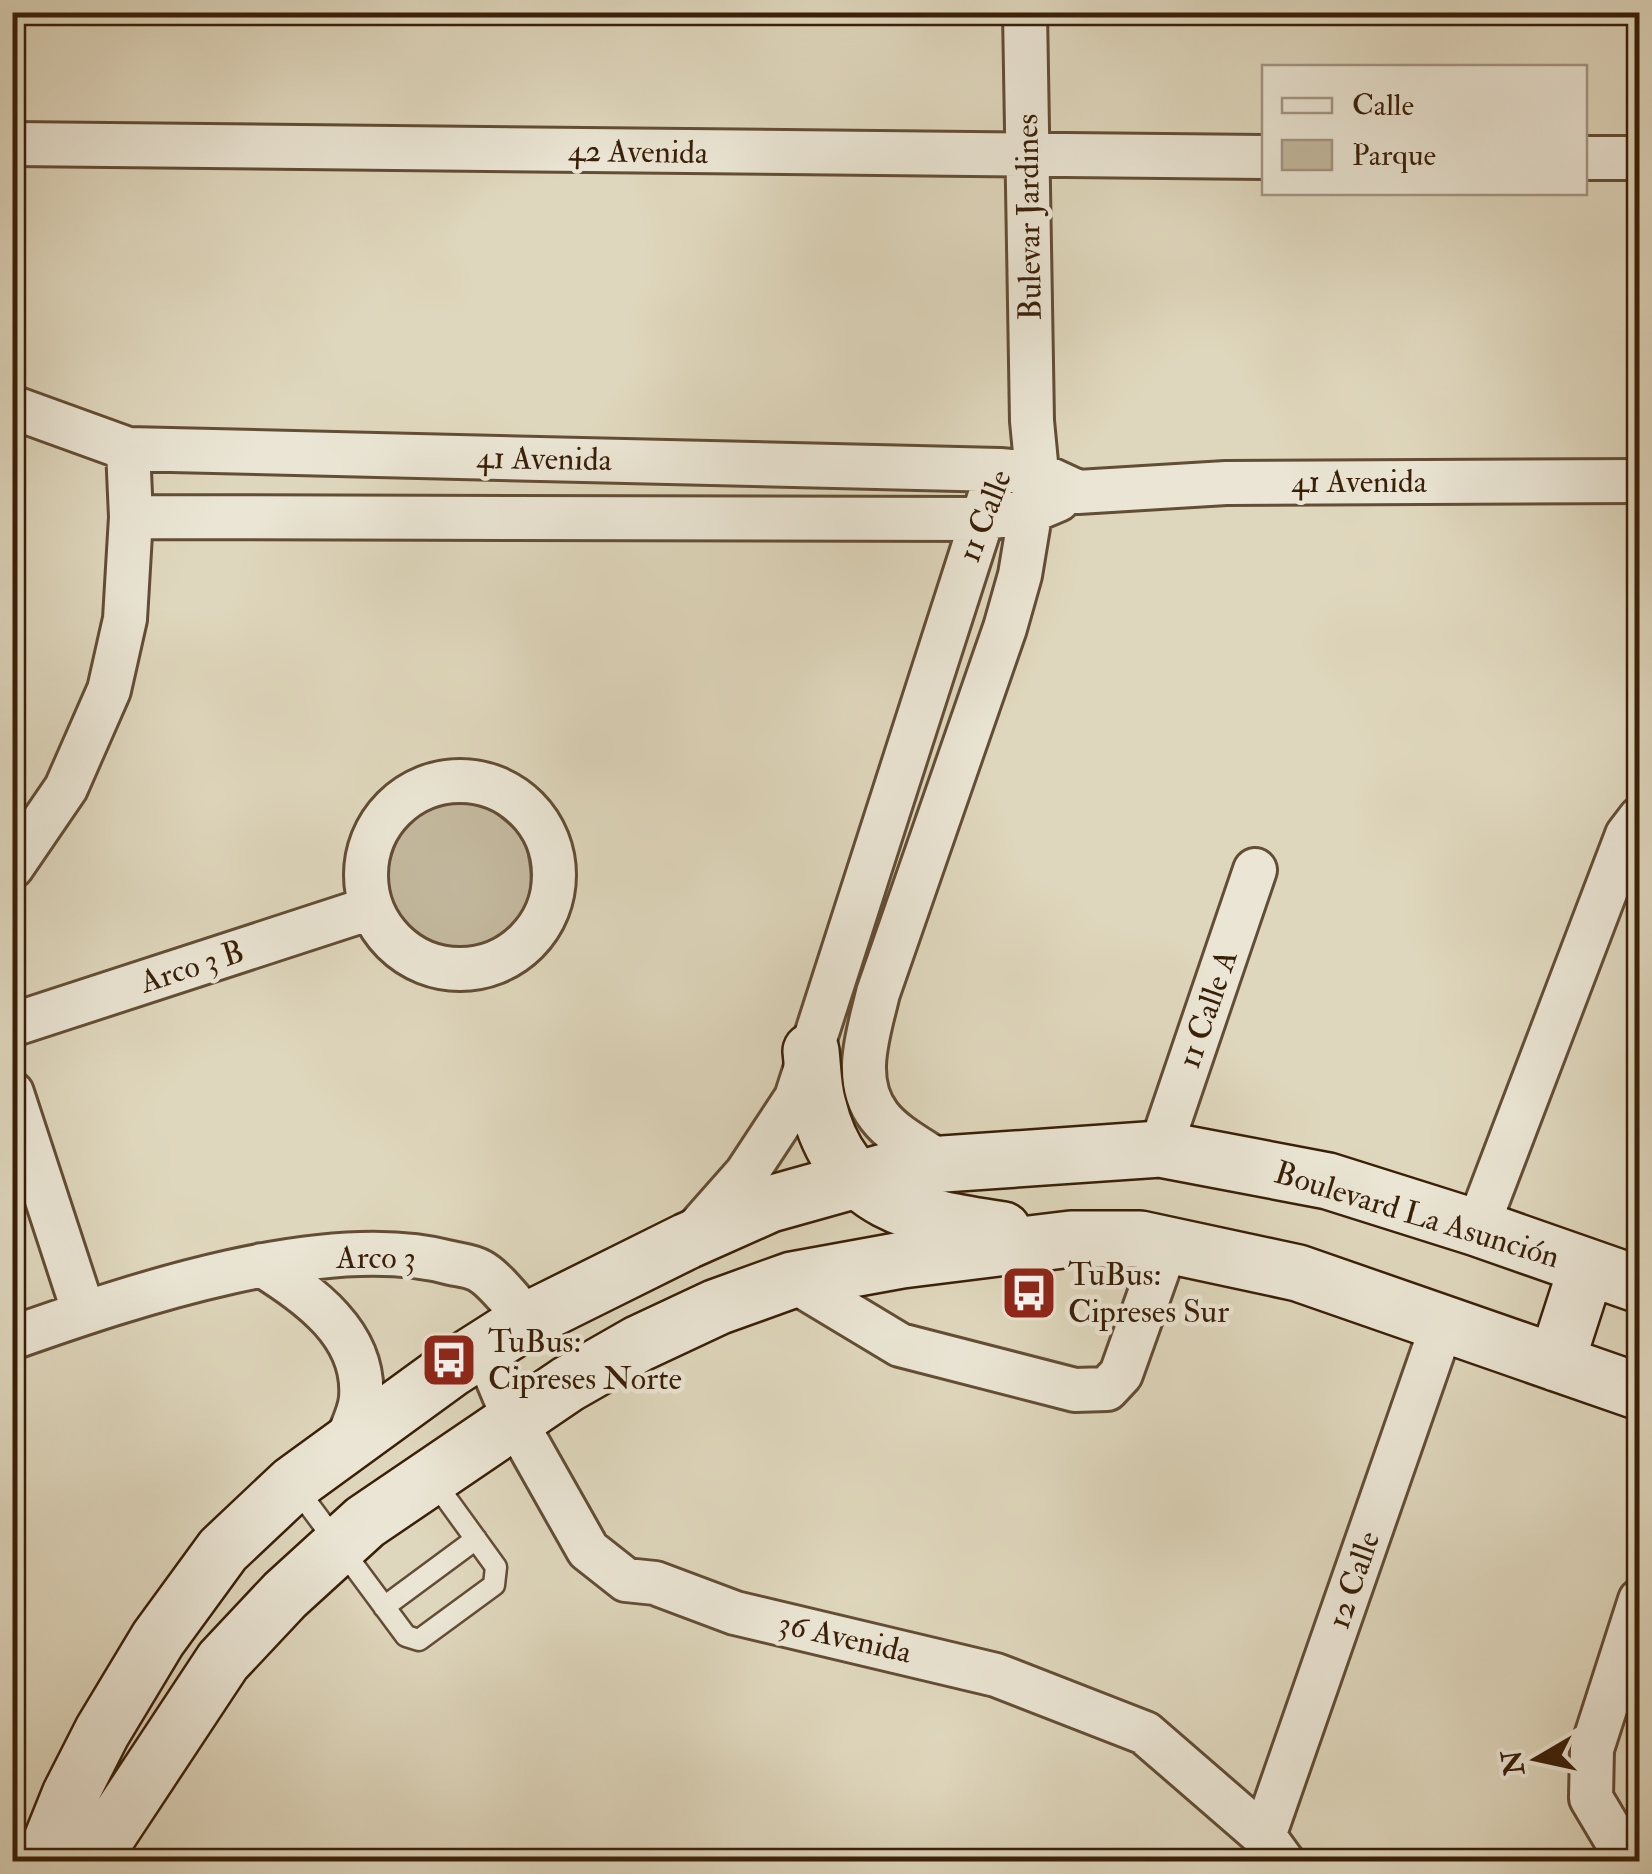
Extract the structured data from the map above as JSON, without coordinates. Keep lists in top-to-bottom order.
{
  "streets": {
    "main road": ["Boulevard La Asunción"],
    "street": [
      "42 Avenida",
      "Bulevar Jardines",
      "41 Avenida",
      "11 Calle",
      "Arco 3 B",
      "11 Calle A",
      "Arco 3",
      "12 Calle",
      "36 Avenida"
    ]
  },
  "crossings": [
    ["42 Avenida", "Bulevar Jardines"],
    ["Bulevar Jardines", "11 Calle"],
    ["41 Avenida", "11 Calle"],
    ["11 Calle", "Boulevard La Asunción"],
    ["11 Calle A", "Boulevard La Asunción"],
    ["Boulevard La Asunción", "Arco 3"],
    ["12 Calle", "36 Avenida"]
  ],
  "places": {
    "bus stop": ["TuBus: Cipreses Sur", "TuBus: Cipreses Norte"]
  },
  "legend": ["Calle", "Parque"],
  "north": "left"
}
